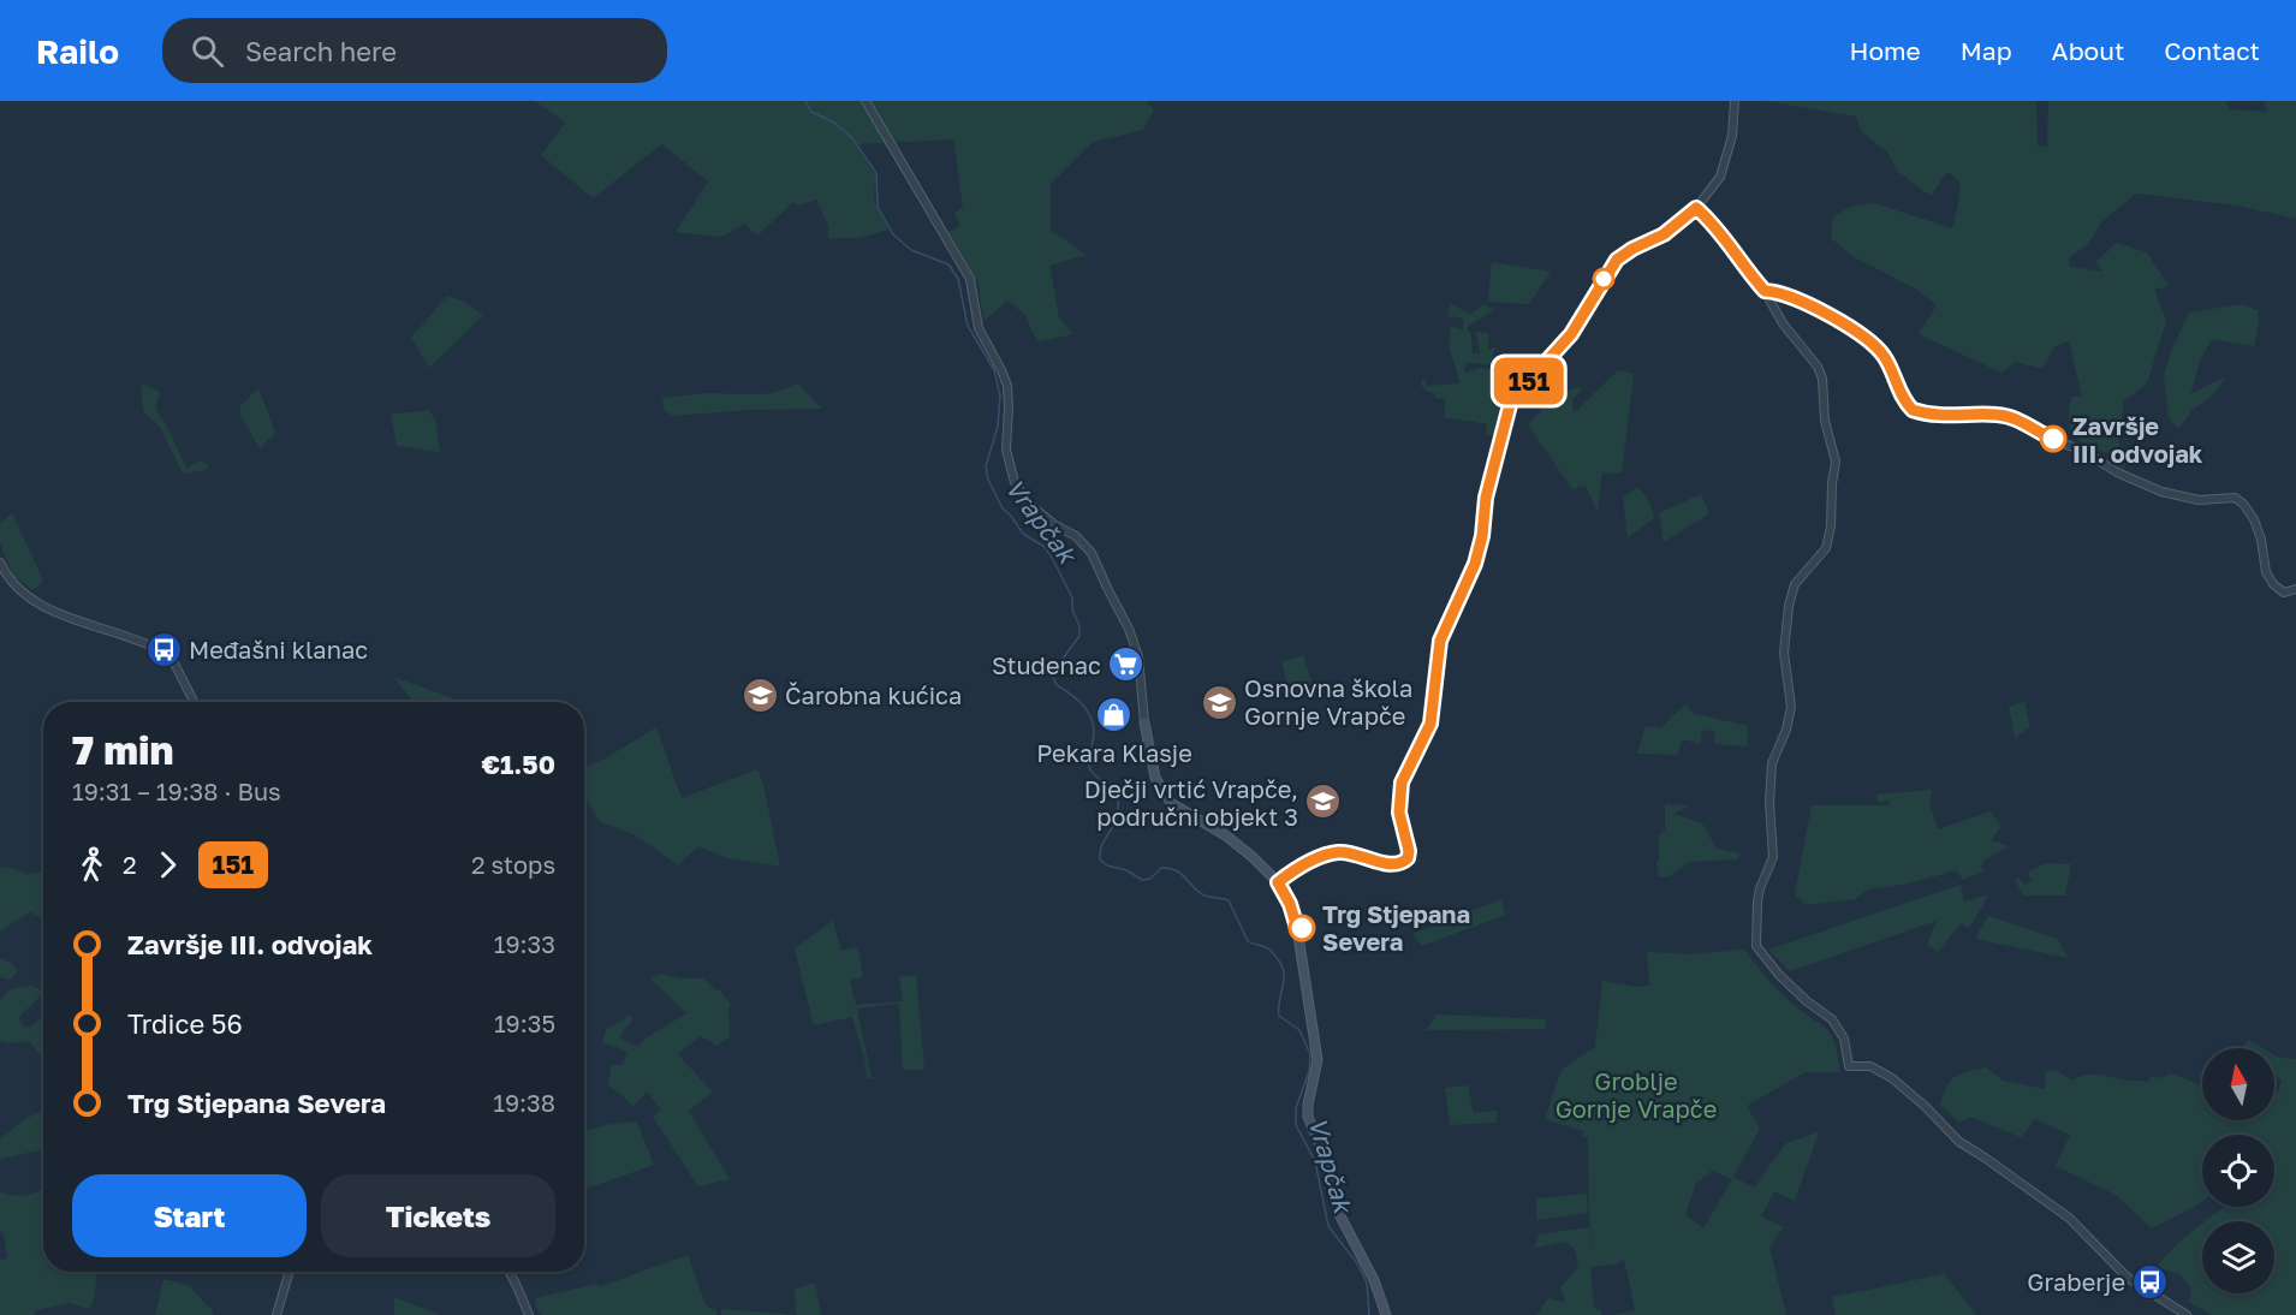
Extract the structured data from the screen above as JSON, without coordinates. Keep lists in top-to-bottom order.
{
  "water": ["Vrapčak"],
  "parks": ["Groblje Gornje Vrapče"],
  "places": {
    "other": ["Završje III. odvojak", "Trg Stjepana Severa"],
    "bus stop": ["Međašni klanac", "Graberje"],
    "supermarket": ["Studenac"],
    "school or university": ["Čarobna kućica", "Osnovna škola Gornje Vrapče", "Dječji vrtić Vrapče, područni objekt 3"],
    "shop": ["Pekara Klasje"]
  },
  "lines": ["bus line 151"],
  "north": "top",
  "page": {
    "header": "Railo",
    "search": "Search here",
    "nav": [
      "Home",
      "Map",
      "About",
      "Contact"
    ],
    "on_map": "151",
    "heading": ["7 min", "19:31 – 19:38 · Bus", "€1.50"],
    "legs": ["2", "151", "2 stops"],
    "list": [
      {
        "name": "Završje III. odvojak",
        "value": "19:33"
      },
      {
        "name": "Trdice 56",
        "value": "19:35"
      },
      {
        "name": "Trg Stjepana Severa",
        "value": "19:38"
      }
    ],
    "buttons": ["Start", "Tickets"]
  }
}
